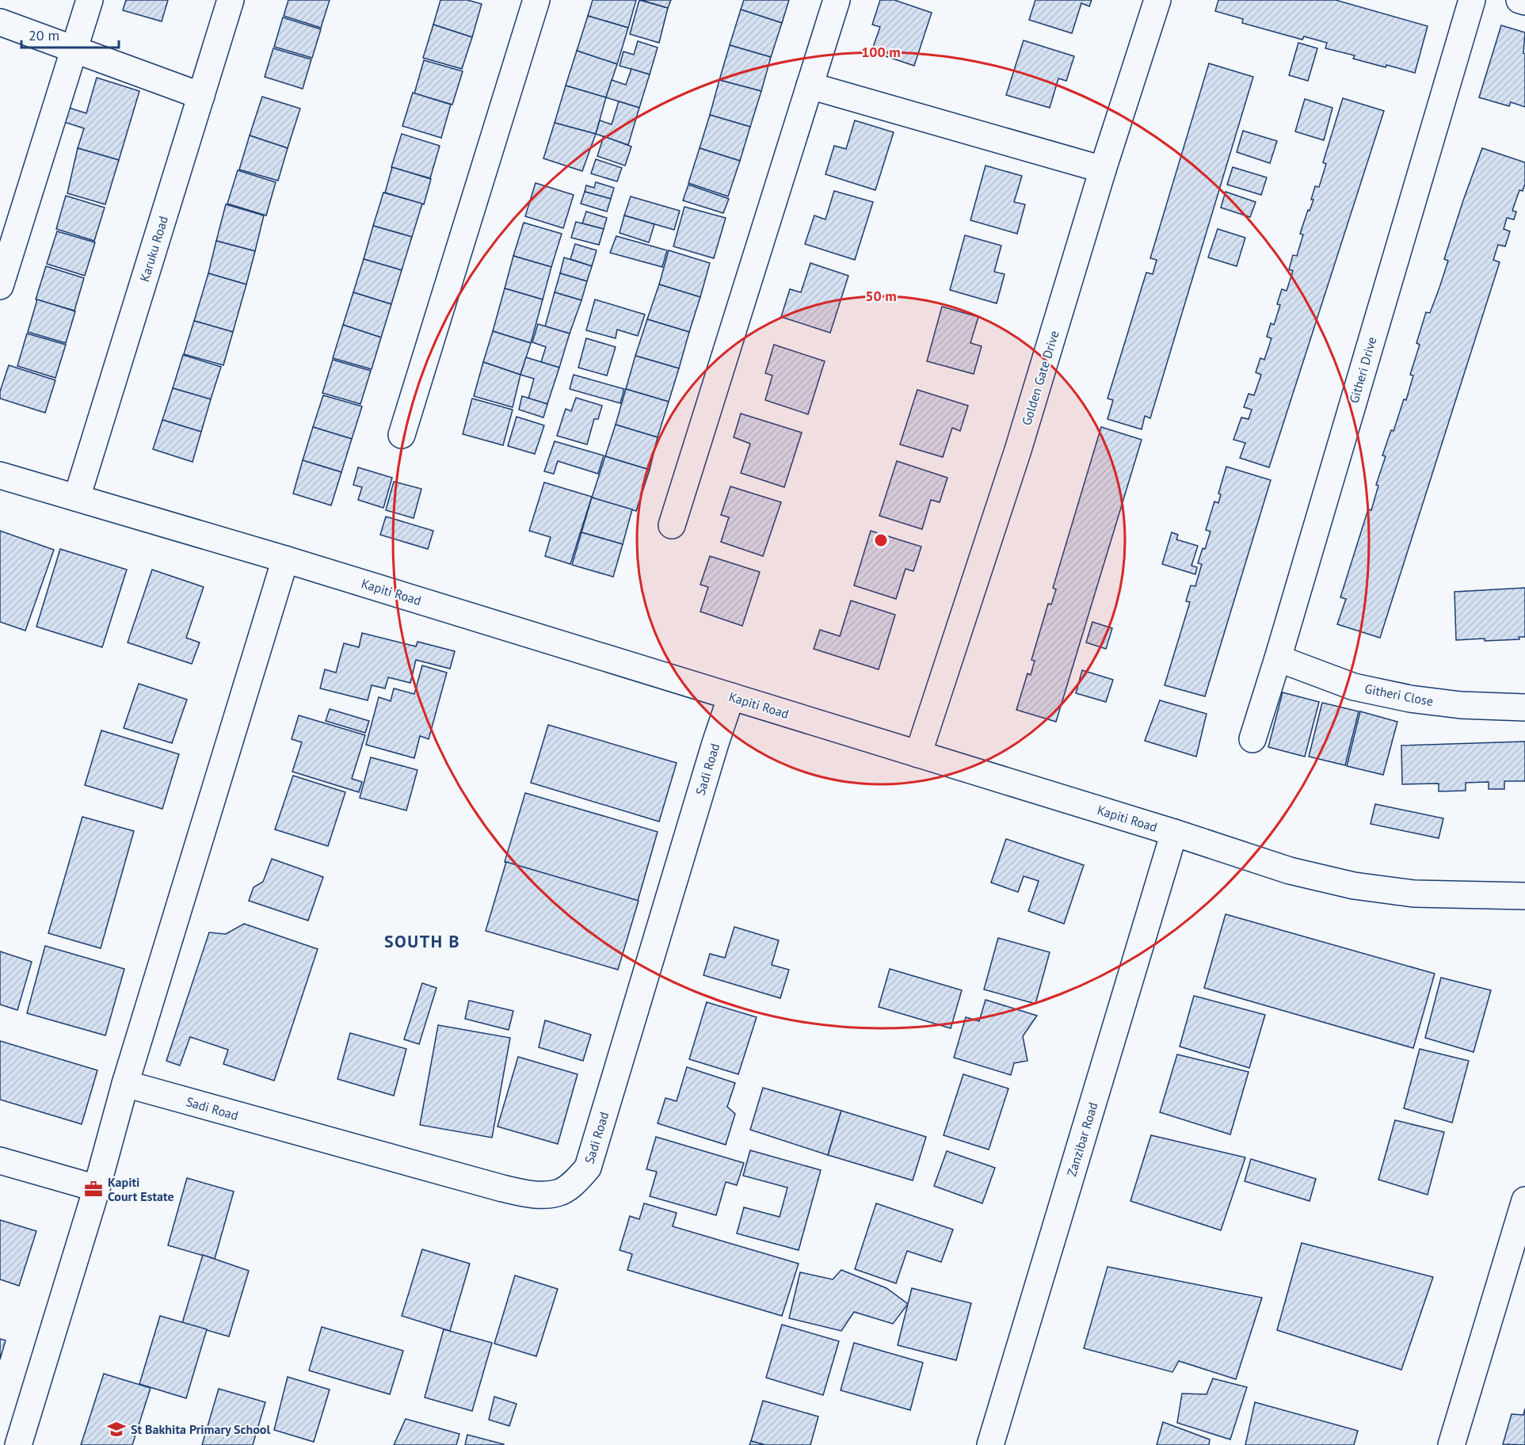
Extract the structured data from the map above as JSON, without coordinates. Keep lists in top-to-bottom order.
{
  "streets": {
    "street": [
      "Karuku Road",
      "Githeri Drive",
      "Golden Gate Drive",
      "Kapiti Road",
      "Githeri Close",
      "Sadi Road",
      "Zanzibar Road"
    ]
  },
  "crossings": [
    ["Karuku Road", "Kapiti Road"],
    ["Githeri Drive", "Githeri Close"],
    ["Golden Gate Drive", "Kapiti Road"],
    ["Kapiti Road", "Sadi Road"],
    ["Kapiti Road", "Zanzibar Road"]
  ],
  "districts": ["SOUTH B"],
  "places": {
    "office": ["Kapiti Court Estate"],
    "school or university": ["St Bakhita Primary School"]
  },
  "scale_bar": "20 m",
  "rings": ["100 m", "50 m"]
}
